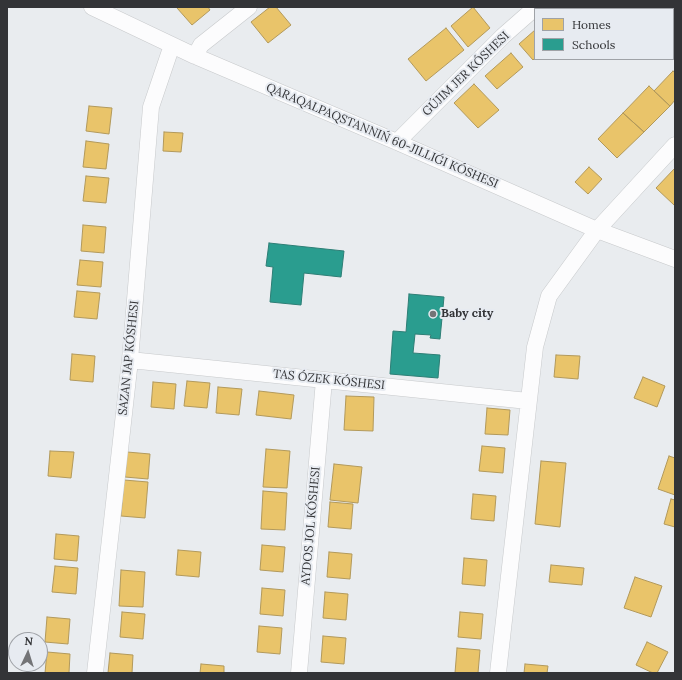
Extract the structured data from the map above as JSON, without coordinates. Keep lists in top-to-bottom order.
{
  "streets": {
    "street": [
      "GÚJIM JER KÓSHESI",
      "SAZAN JAP KÓSHESI",
      "TAS ÓZEK KÓSHESI",
      "AYDOS JOL KÓSHESI"
    ]
  },
  "crossings": [
    ["SAZAN JAP KÓSHESI", "TAS ÓZEK KÓSHESI"],
    ["TAS ÓZEK KÓSHESI", "AYDOS JOL KÓSHESI"]
  ],
  "places": ["Baby city"],
  "legend": ["Homes", "Schools"],
  "north": "top"
}
